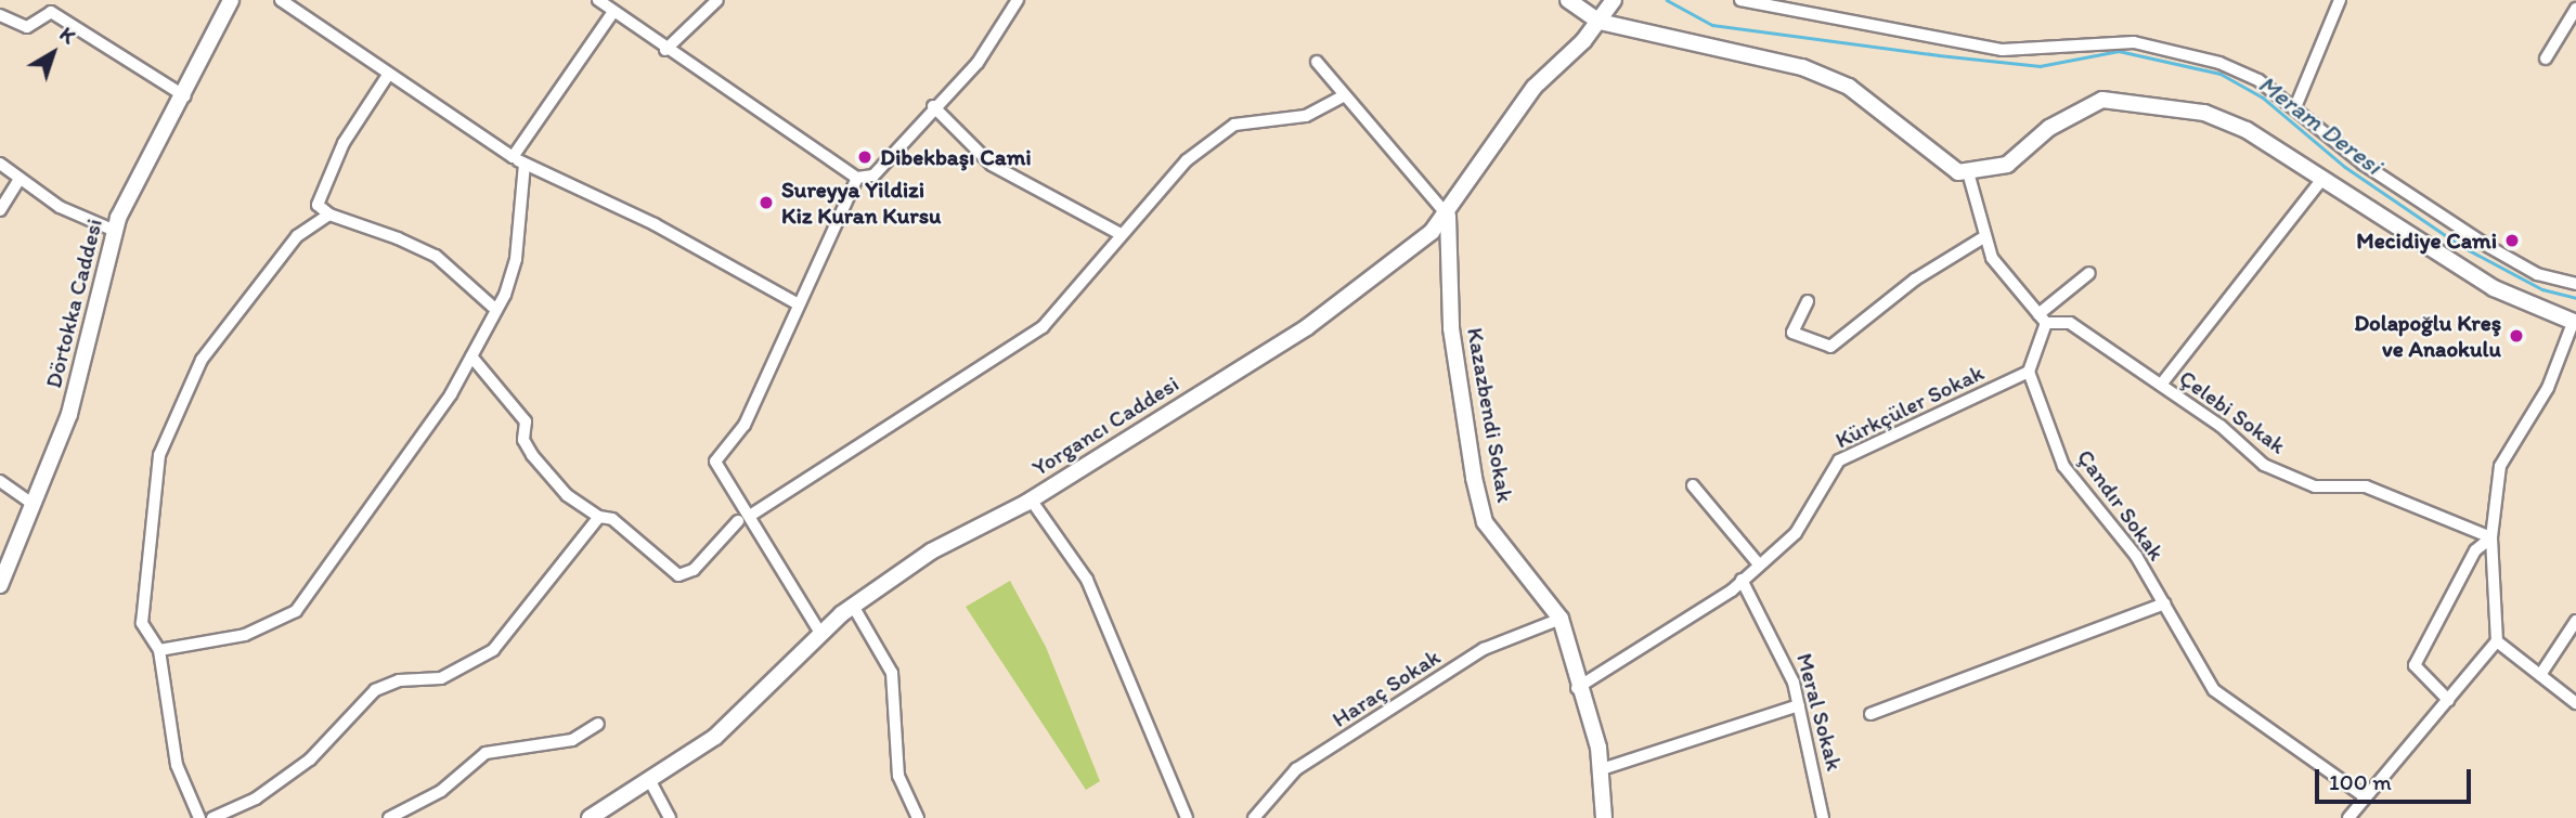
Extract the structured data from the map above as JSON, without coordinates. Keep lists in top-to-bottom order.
{
  "streets": {
    "street": [
      "Dörtokka Caddesi",
      "Kürkçüler Sokak",
      "Çelebi Sokak",
      "Kazazbendi Sokak",
      "Yorgancı Caddesi",
      "Çandır Sokak",
      "Haraç Sokak",
      "Meral Sokak"
    ]
  },
  "crossings": [
    ["Kürkçüler Sokak", "Kazazbendi Sokak"],
    ["Kürkçüler Sokak", "Çandır Sokak"],
    ["Kürkçüler Sokak", "Meral Sokak"],
    ["Kazazbendi Sokak", "Yorgancı Caddesi"],
    ["Kazazbendi Sokak", "Haraç Sokak"]
  ],
  "water": ["Meram Deresi"],
  "places": [
    "Dibekbaşı Cami",
    "Sureyya Yildizi Kiz Kuran Kursu",
    "Mecidiye Cami",
    "Dolapoğlu Kreş ve Anaokulu"
  ],
  "scale_bar": "100 m",
  "north": "top right"
}
